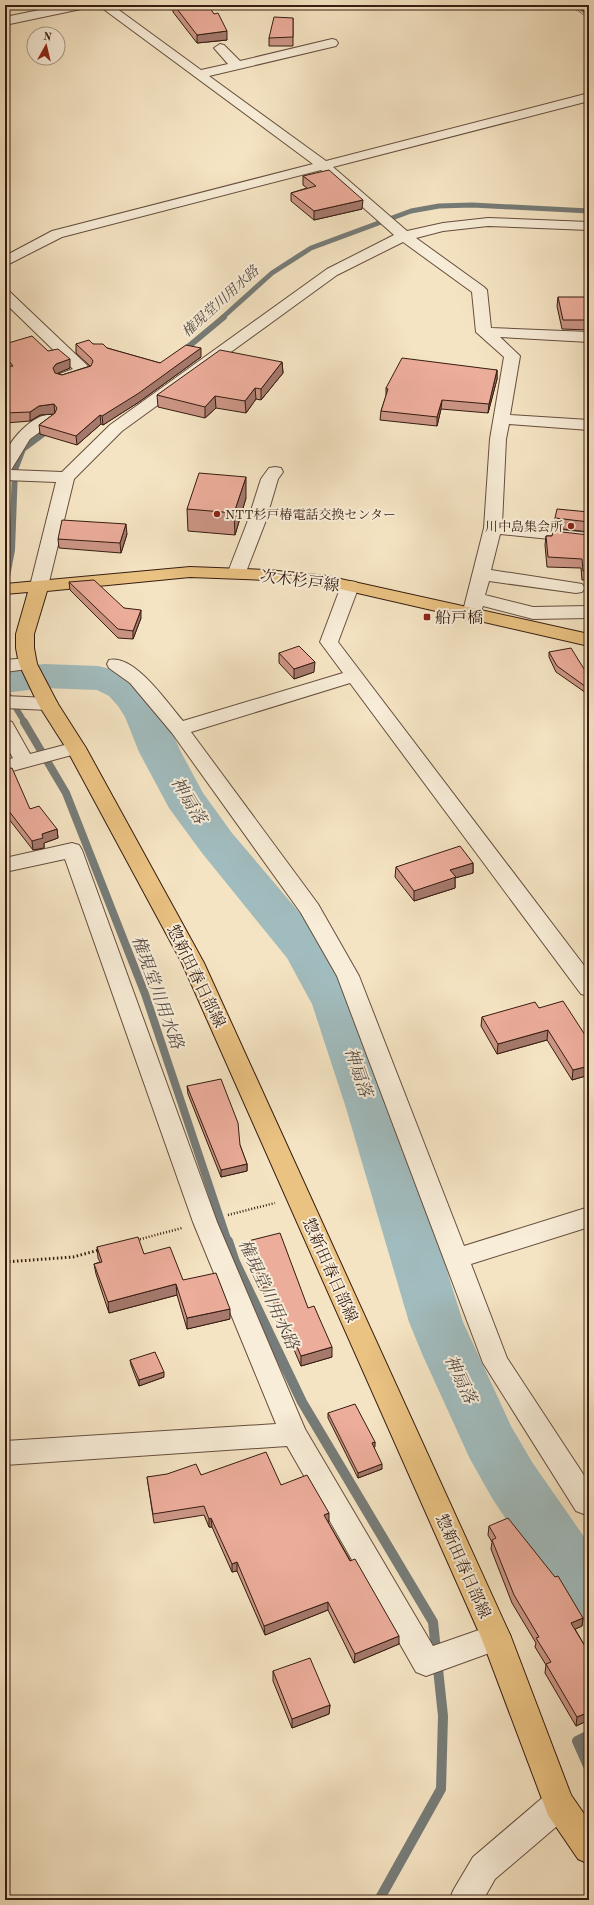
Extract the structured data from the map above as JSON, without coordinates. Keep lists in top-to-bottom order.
{
  "streets": {
    "main road": ["次木杉戸線", "惣新田春日部線"]
  },
  "water": ["権現堂川用水路", "神扇落"],
  "places": {
    "other": ["NTT杉戸椿電話交換センター", "川中島集会所"],
    "transit": ["船戸橋"]
  },
  "north": "top"
}
